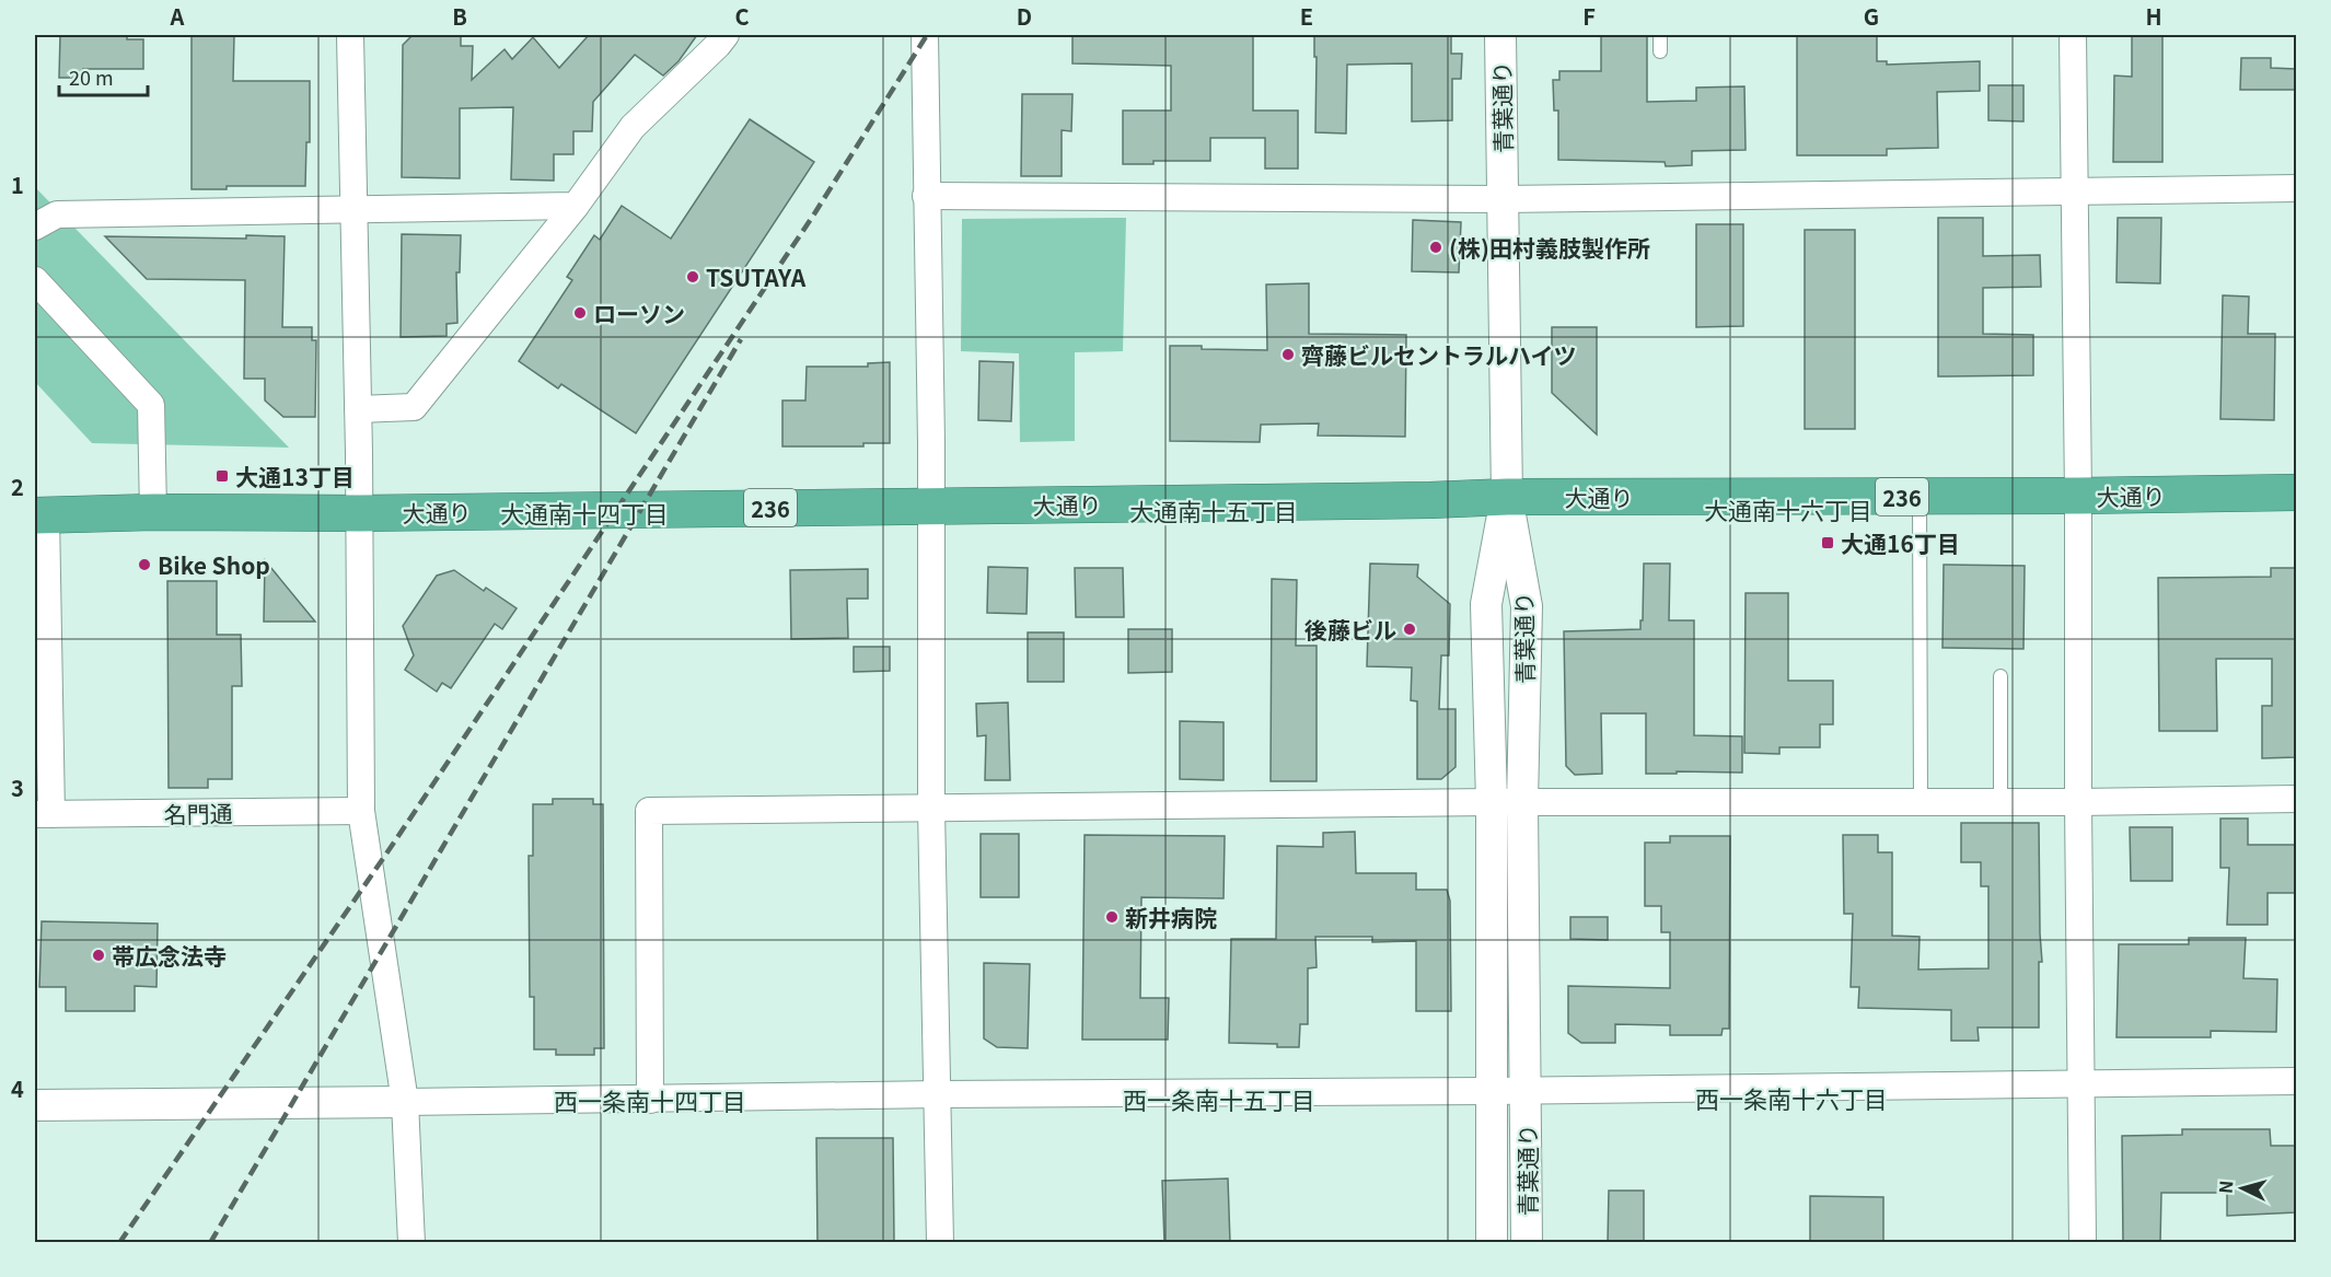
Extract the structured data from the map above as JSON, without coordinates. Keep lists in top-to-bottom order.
{
  "streets": {
    "highway": ["大通り", "236"],
    "street": ["青葉通り", "名門通"]
  },
  "crossings": [
    ["青葉通り", "大通り"]
  ],
  "districts": [
    "大通南十六丁目",
    "大通南十五丁目",
    "大通南十四丁目",
    "西一条南十六丁目",
    "西一条南十五丁目",
    "西一条南十四丁目"
  ],
  "places": {
    "other": [
      "(株)田村義肢製作所",
      "TSUTAYA",
      "ローソン",
      "齊藤ビルセントラルハイツ",
      "Bike Shop",
      "後藤ビル",
      "新井病院",
      "帯広念法寺"
    ],
    "transit": ["大通13丁目", "大通16丁目"]
  },
  "scale_bar": "20 m",
  "north": "left",
  "grid": {
    "columns": [
      "A",
      "B",
      "C",
      "D",
      "E",
      "F",
      "G",
      "H"
    ],
    "rows": [
      "1",
      "2",
      "3",
      "4"
    ]
  }
}
